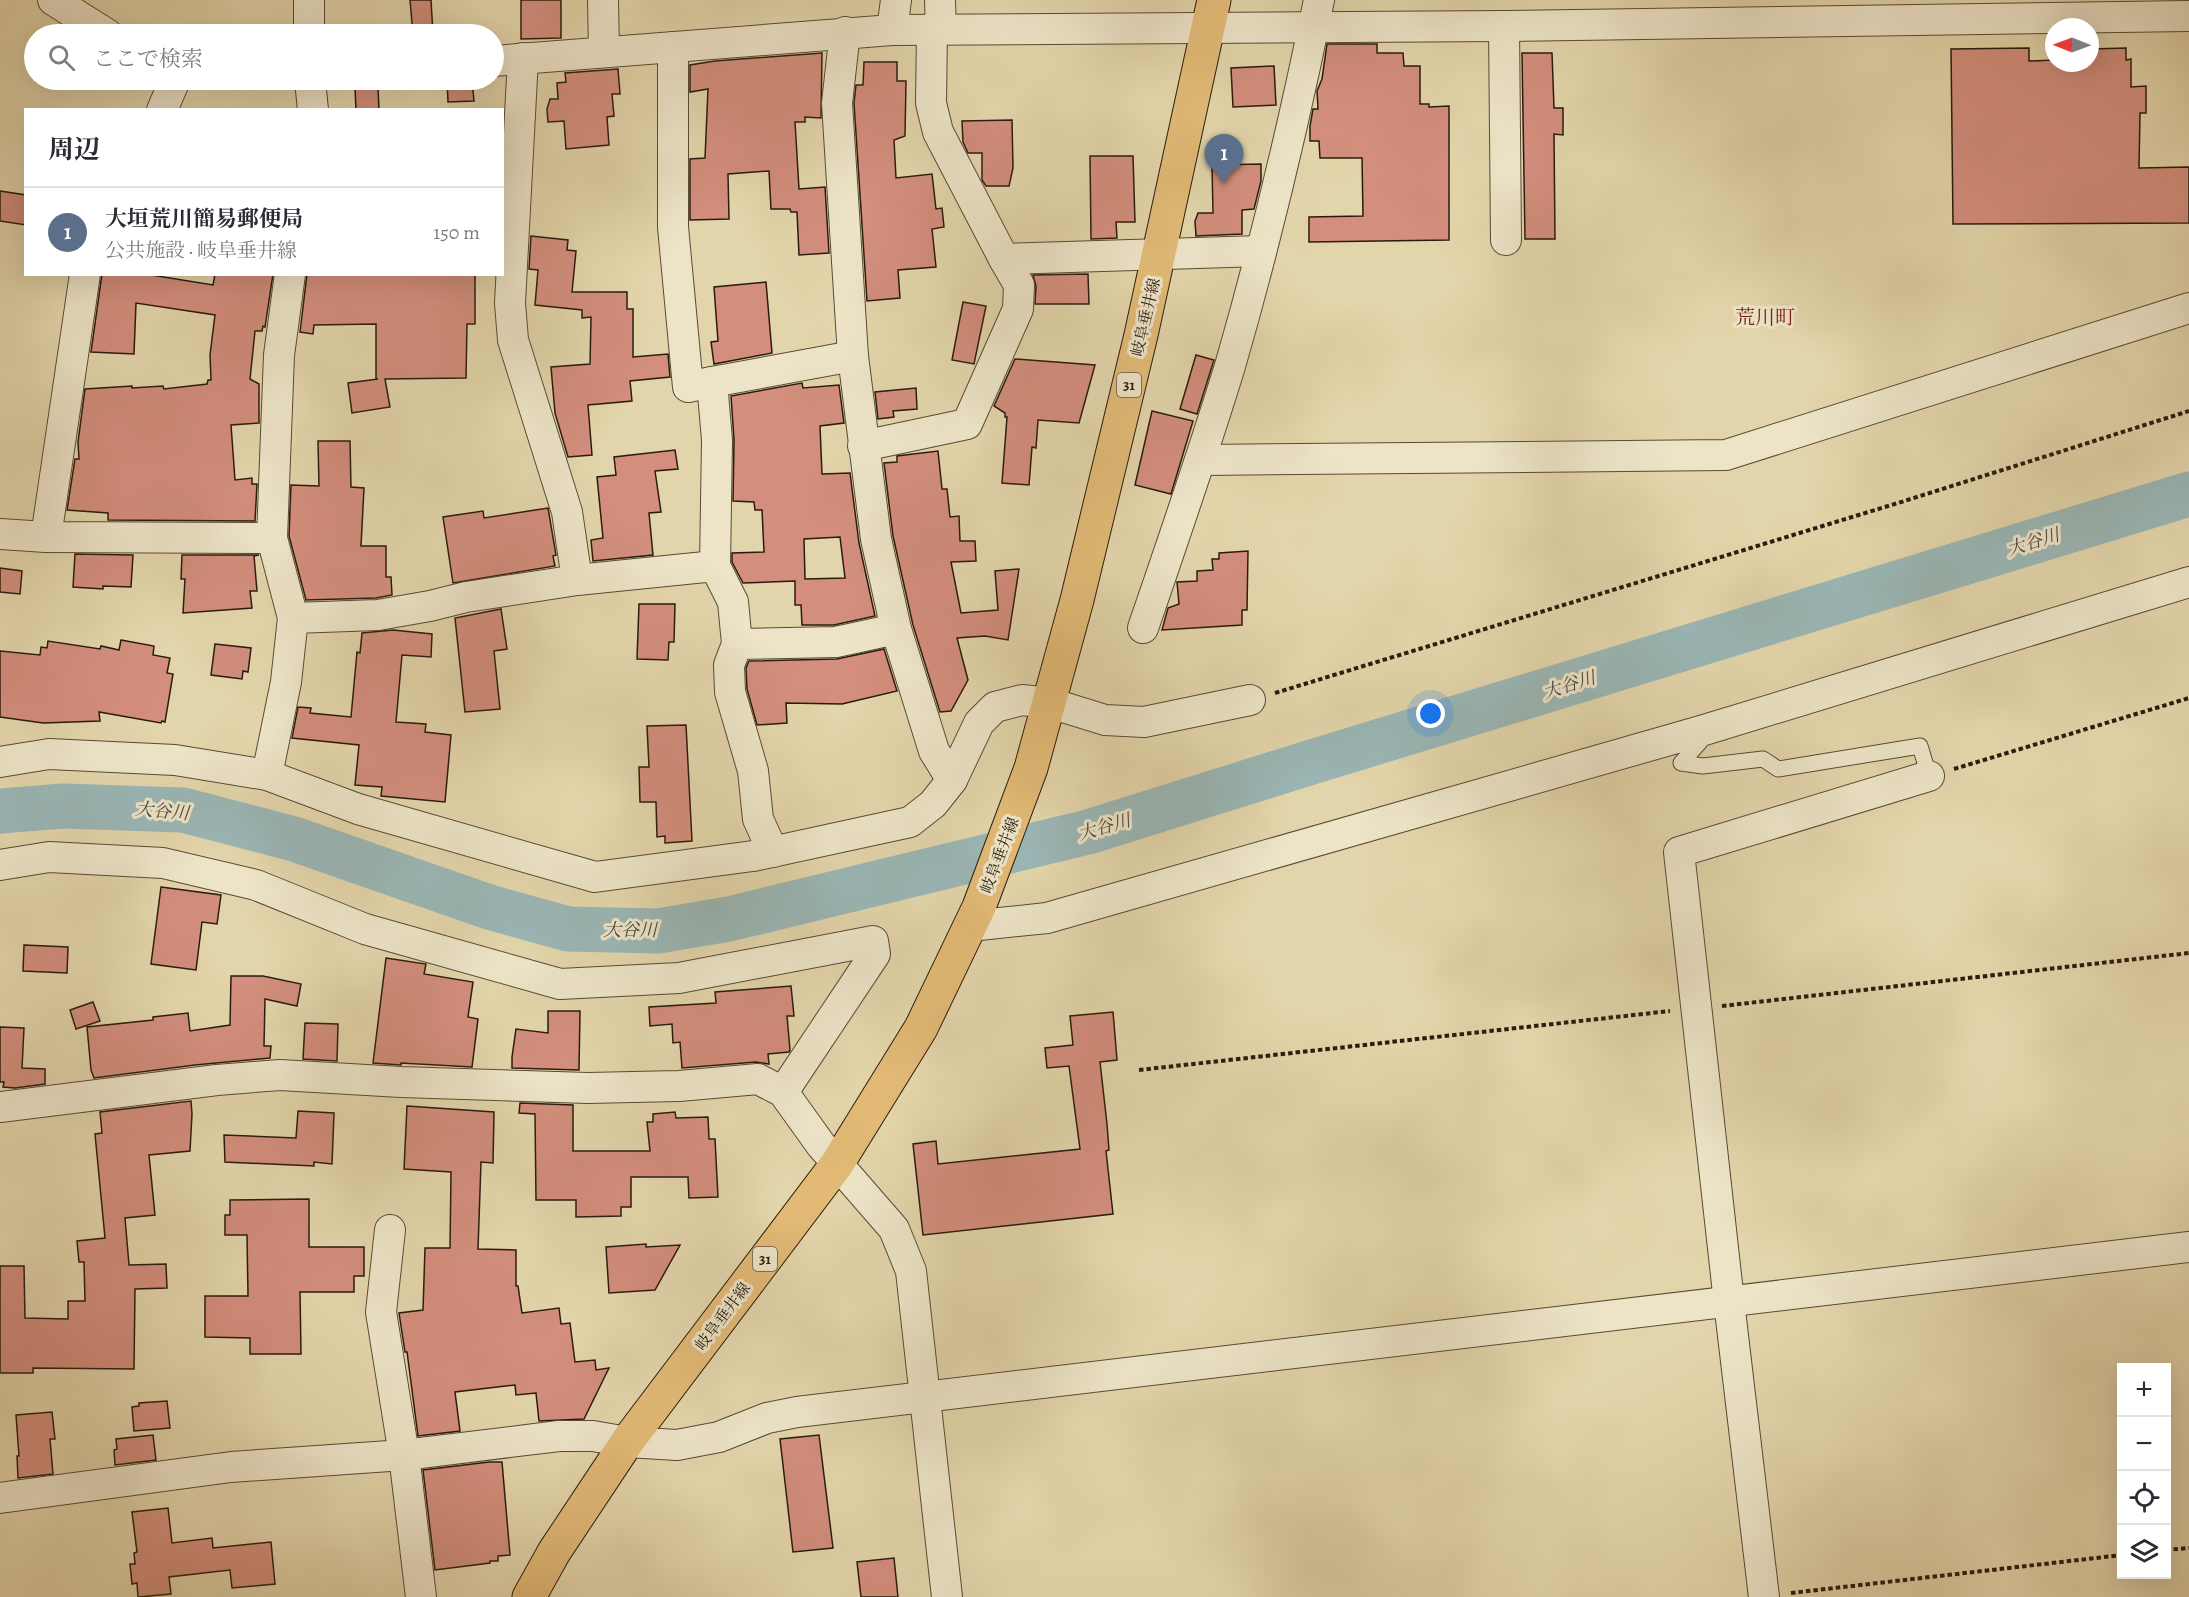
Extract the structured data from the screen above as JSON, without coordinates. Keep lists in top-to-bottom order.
{
  "streets": {
    "main road": ["岐阜垂井線", "31"]
  },
  "districts": ["荒川町"],
  "water": ["大谷川"],
  "north": "left",
  "page": {
    "search": "ここで検索",
    "heading": "周辺",
    "pins": "1",
    "list": [
      {
        "mark": "1",
        "name": "大垣荒川簡易郵便局",
        "note": "公共施設 · 岐阜垂井線",
        "value": "150 m"
      }
    ],
    "map_buttons": ["+", "−"]
  }
}
